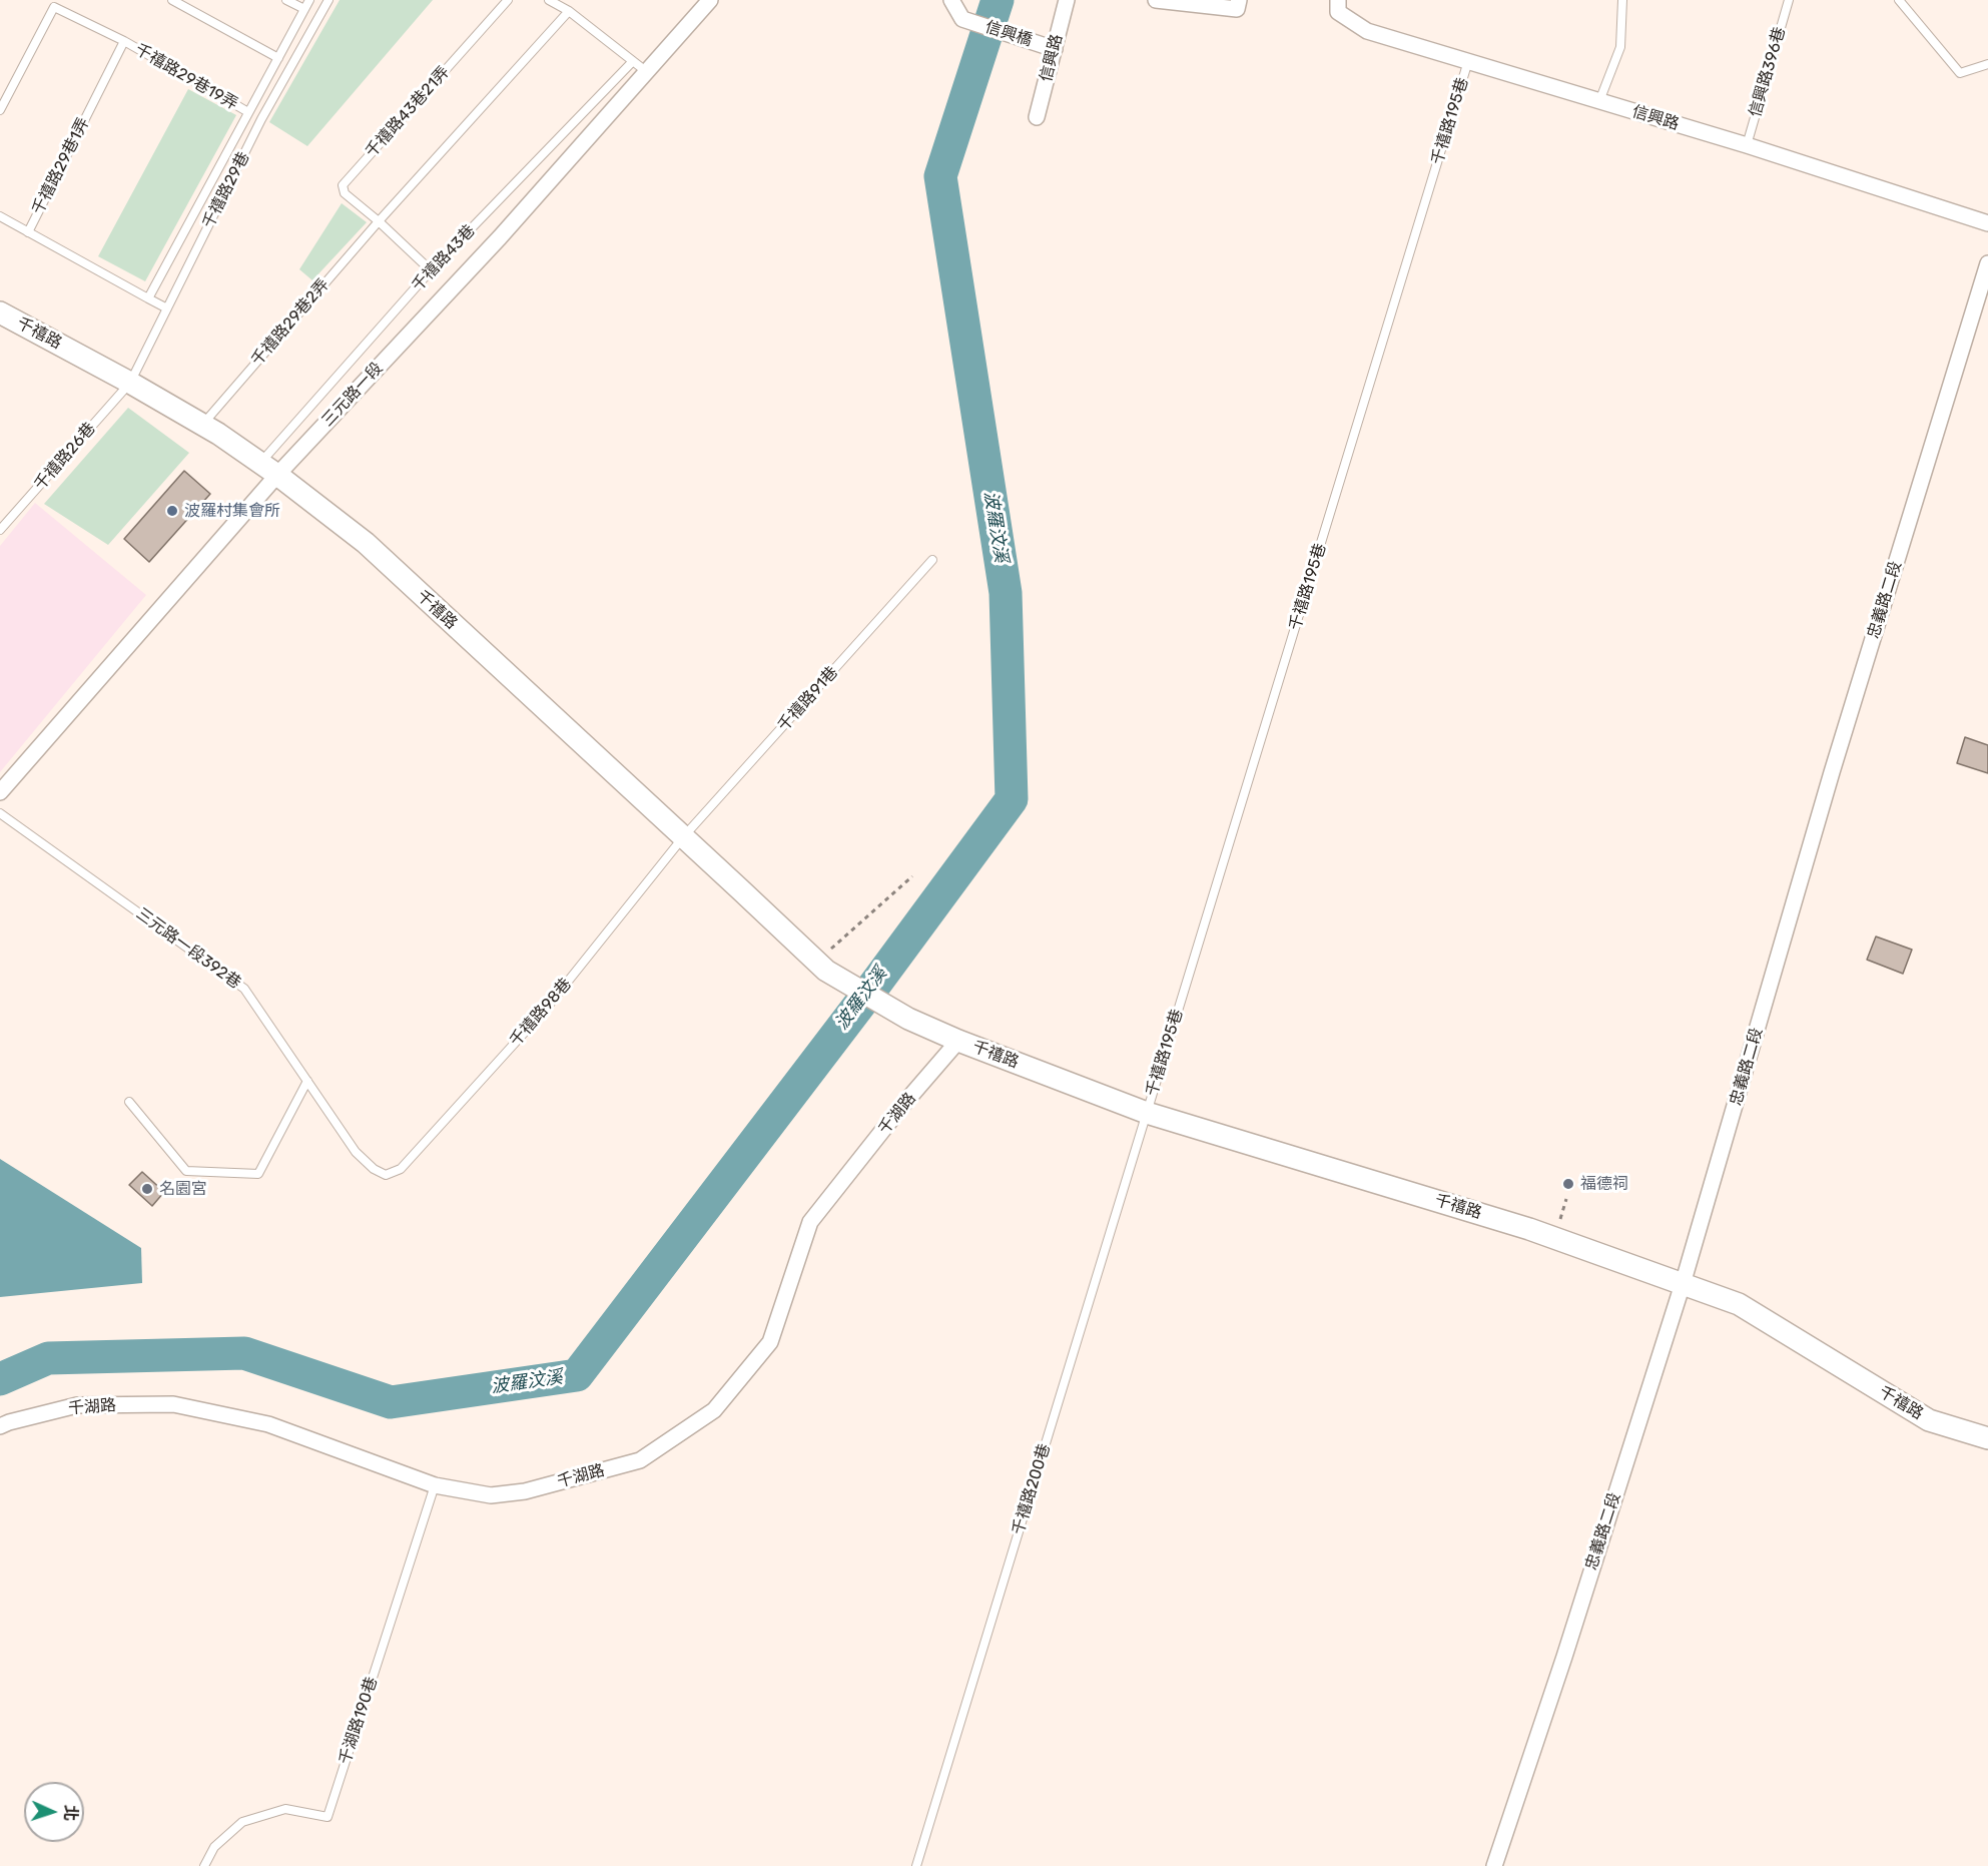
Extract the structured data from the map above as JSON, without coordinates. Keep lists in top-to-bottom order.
{
  "streets": {
    "street": [
      "信興橋",
      "信興路",
      "千禧路",
      "三元路一段",
      "忠義路二段",
      "千湖路"
    ],
    "lane": [
      "信興路396巷",
      "千禧路29巷19弄",
      "千禧路43巷21弄",
      "千禧路195巷",
      "千禧路29巷1弄",
      "千禧路29巷",
      "千禧路43巷",
      "千禧路29巷2弄",
      "千禧路26巷",
      "千禧路91巷",
      "三元路一段392巷",
      "千禧路98巷",
      "千禧路200巷",
      "千湖路190巷"
    ]
  },
  "crossings": [
    ["信興橋", "信興路"],
    ["信興路", "信興路396巷"],
    ["信興路", "千禧路195巷"],
    ["千禧路29巷19弄", "千禧路29巷1弄"],
    ["千禧路43巷21弄", "千禧路43巷"],
    ["千禧路43巷21弄", "千禧路29巷2弄"],
    ["千禧路195巷", "千禧路"],
    ["千禧路195巷", "千禧路200巷"],
    ["千禧路29巷1弄", "千禧路29巷"],
    ["千禧路29巷", "千禧路"],
    ["千禧路29巷", "千禧路26巷"],
    ["千禧路43巷", "千禧路"],
    ["千禧路43巷", "三元路一段"],
    ["千禧路29巷2弄", "千禧路"],
    ["千禧路", "三元路一段"],
    ["千禧路", "千禧路26巷"],
    ["千禧路", "忠義路二段"],
    ["千禧路", "千禧路91巷"],
    ["千禧路", "千禧路98巷"],
    ["千禧路", "千湖路"],
    ["千禧路", "千禧路200巷"],
    ["千禧路91巷", "千禧路98巷"],
    ["三元路一段392巷", "千禧路98巷"],
    ["千湖路", "千湖路190巷"]
  ],
  "water": ["波羅汶溪"],
  "places": ["波羅村集會所", "福德祠", "名園宮"],
  "north": "right"
}
